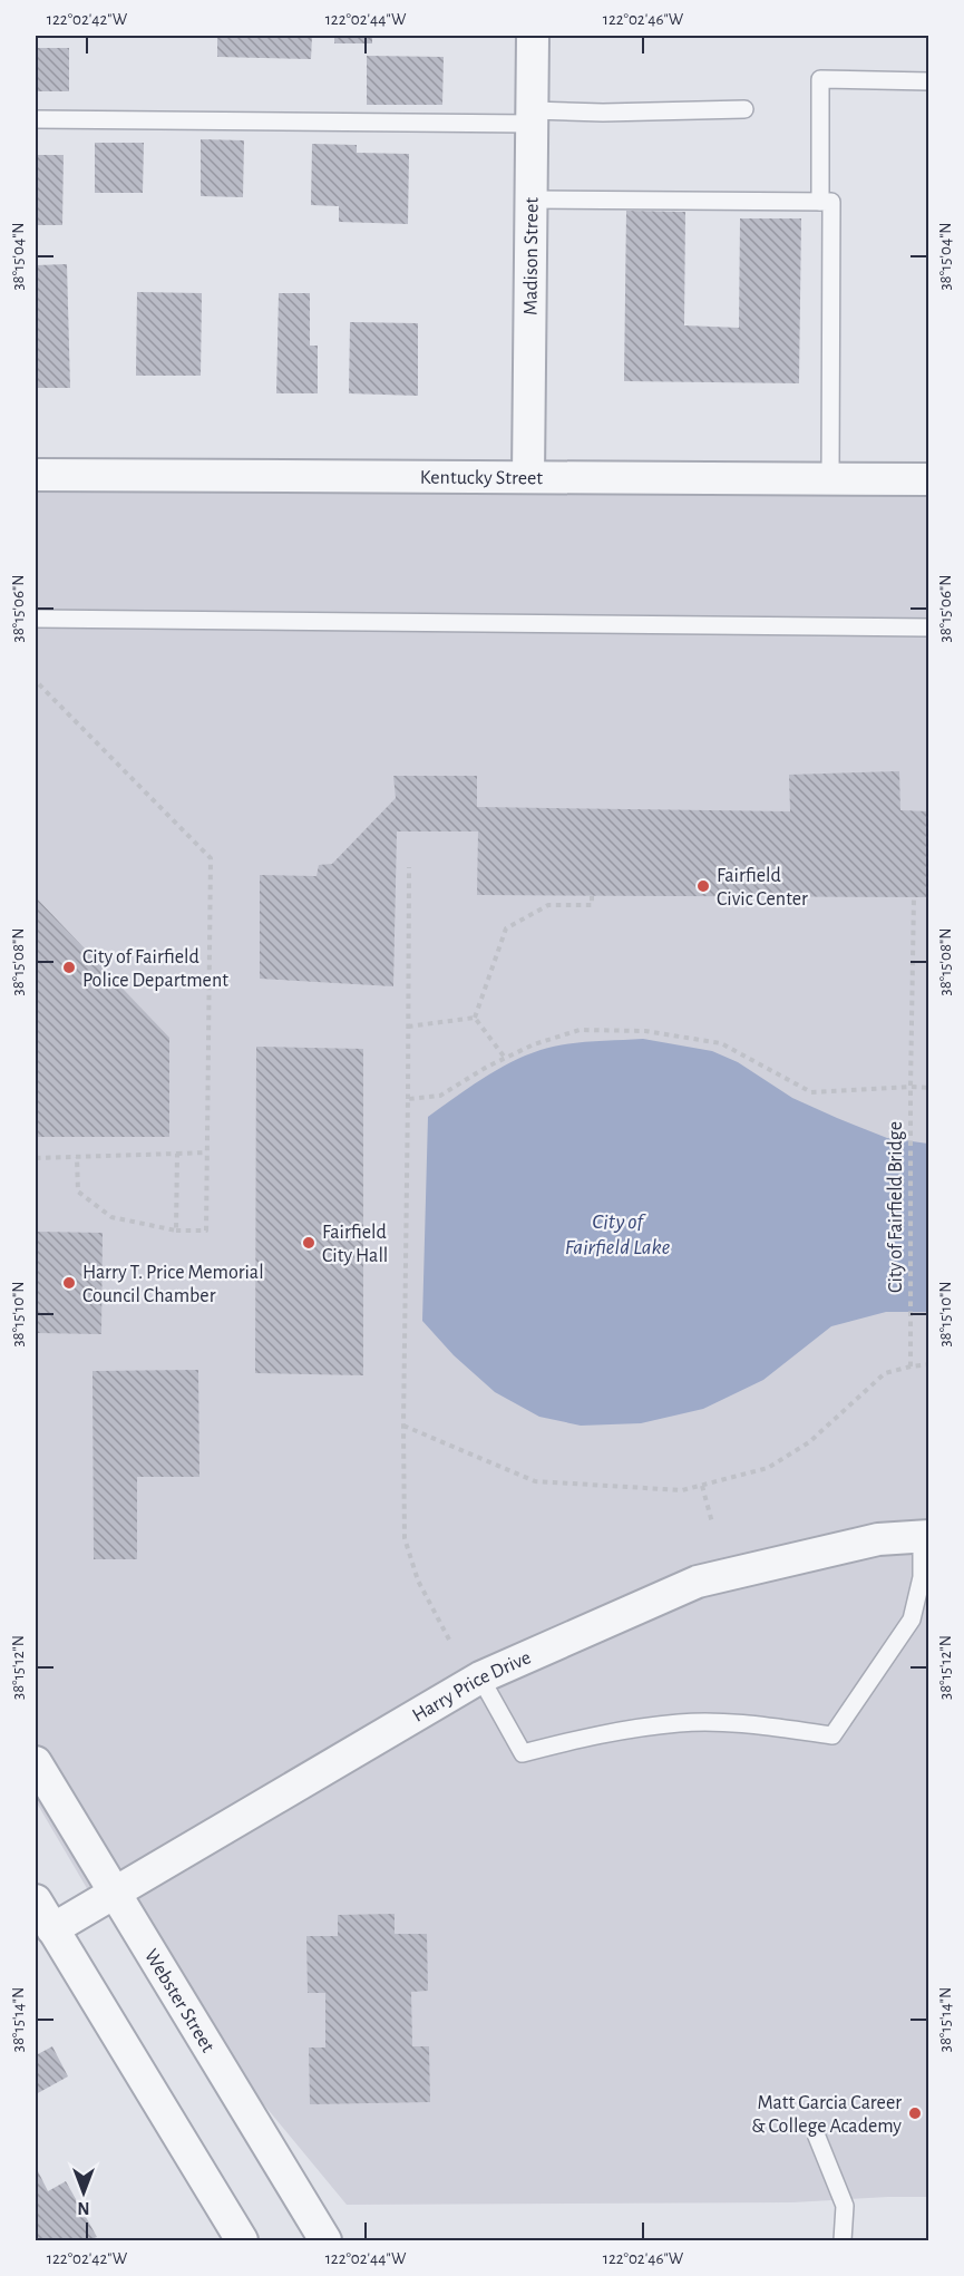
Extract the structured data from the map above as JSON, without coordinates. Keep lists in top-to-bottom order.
{
  "streets": {
    "street": [
      "Madison Street",
      "Kentucky Street",
      "Harry Price Drive",
      "Webster Street"
    ],
    "path": ["City of Fairfield Bridge"]
  },
  "crossings": [
    ["Madison Street", "Kentucky Street"],
    ["Harry Price Drive", "Webster Street"]
  ],
  "water": ["City of Fairfield Lake"],
  "places": [
    "Fairfield Civic Center",
    "City of Fairfield Police Department",
    "Fairfield City Hall",
    "Harry T. Price Memorial Council Chamber",
    "Matt Garcia Career & College Academy"
  ],
  "north": "bottom",
  "coordinates": [
    "122°02'42\"W",
    "122°02'44\"W",
    "122°02'46\"W",
    "38°15'04\"N",
    "38°15'06\"N",
    "38°15'08\"N",
    "38°15'10\"N",
    "38°15'12\"N",
    "38°15'14\"N"
  ]
}
